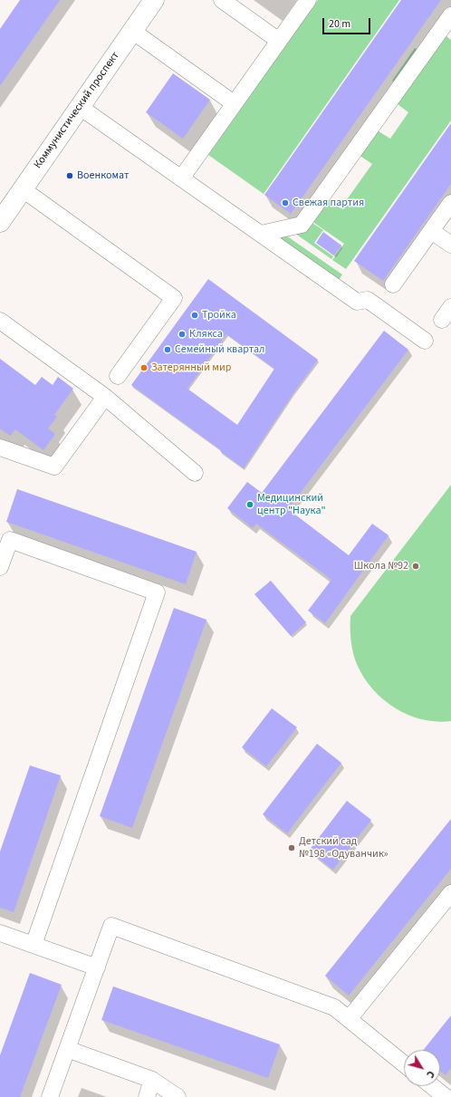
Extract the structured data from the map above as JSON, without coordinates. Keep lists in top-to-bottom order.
{
  "streets": {
    "main road": ["Коммунистический проспект"]
  },
  "places": [
    "Военкомат",
    "Свежая партия",
    "Тройка",
    "Клякса",
    "Семейный квартал",
    "Затерянный мир",
    "Медицинский центр \"Наука\"",
    "Школа №92",
    "Детский сад №198 «Одуванчик»"
  ],
  "scale_bar": "20 m",
  "north": "bottom right"
}
